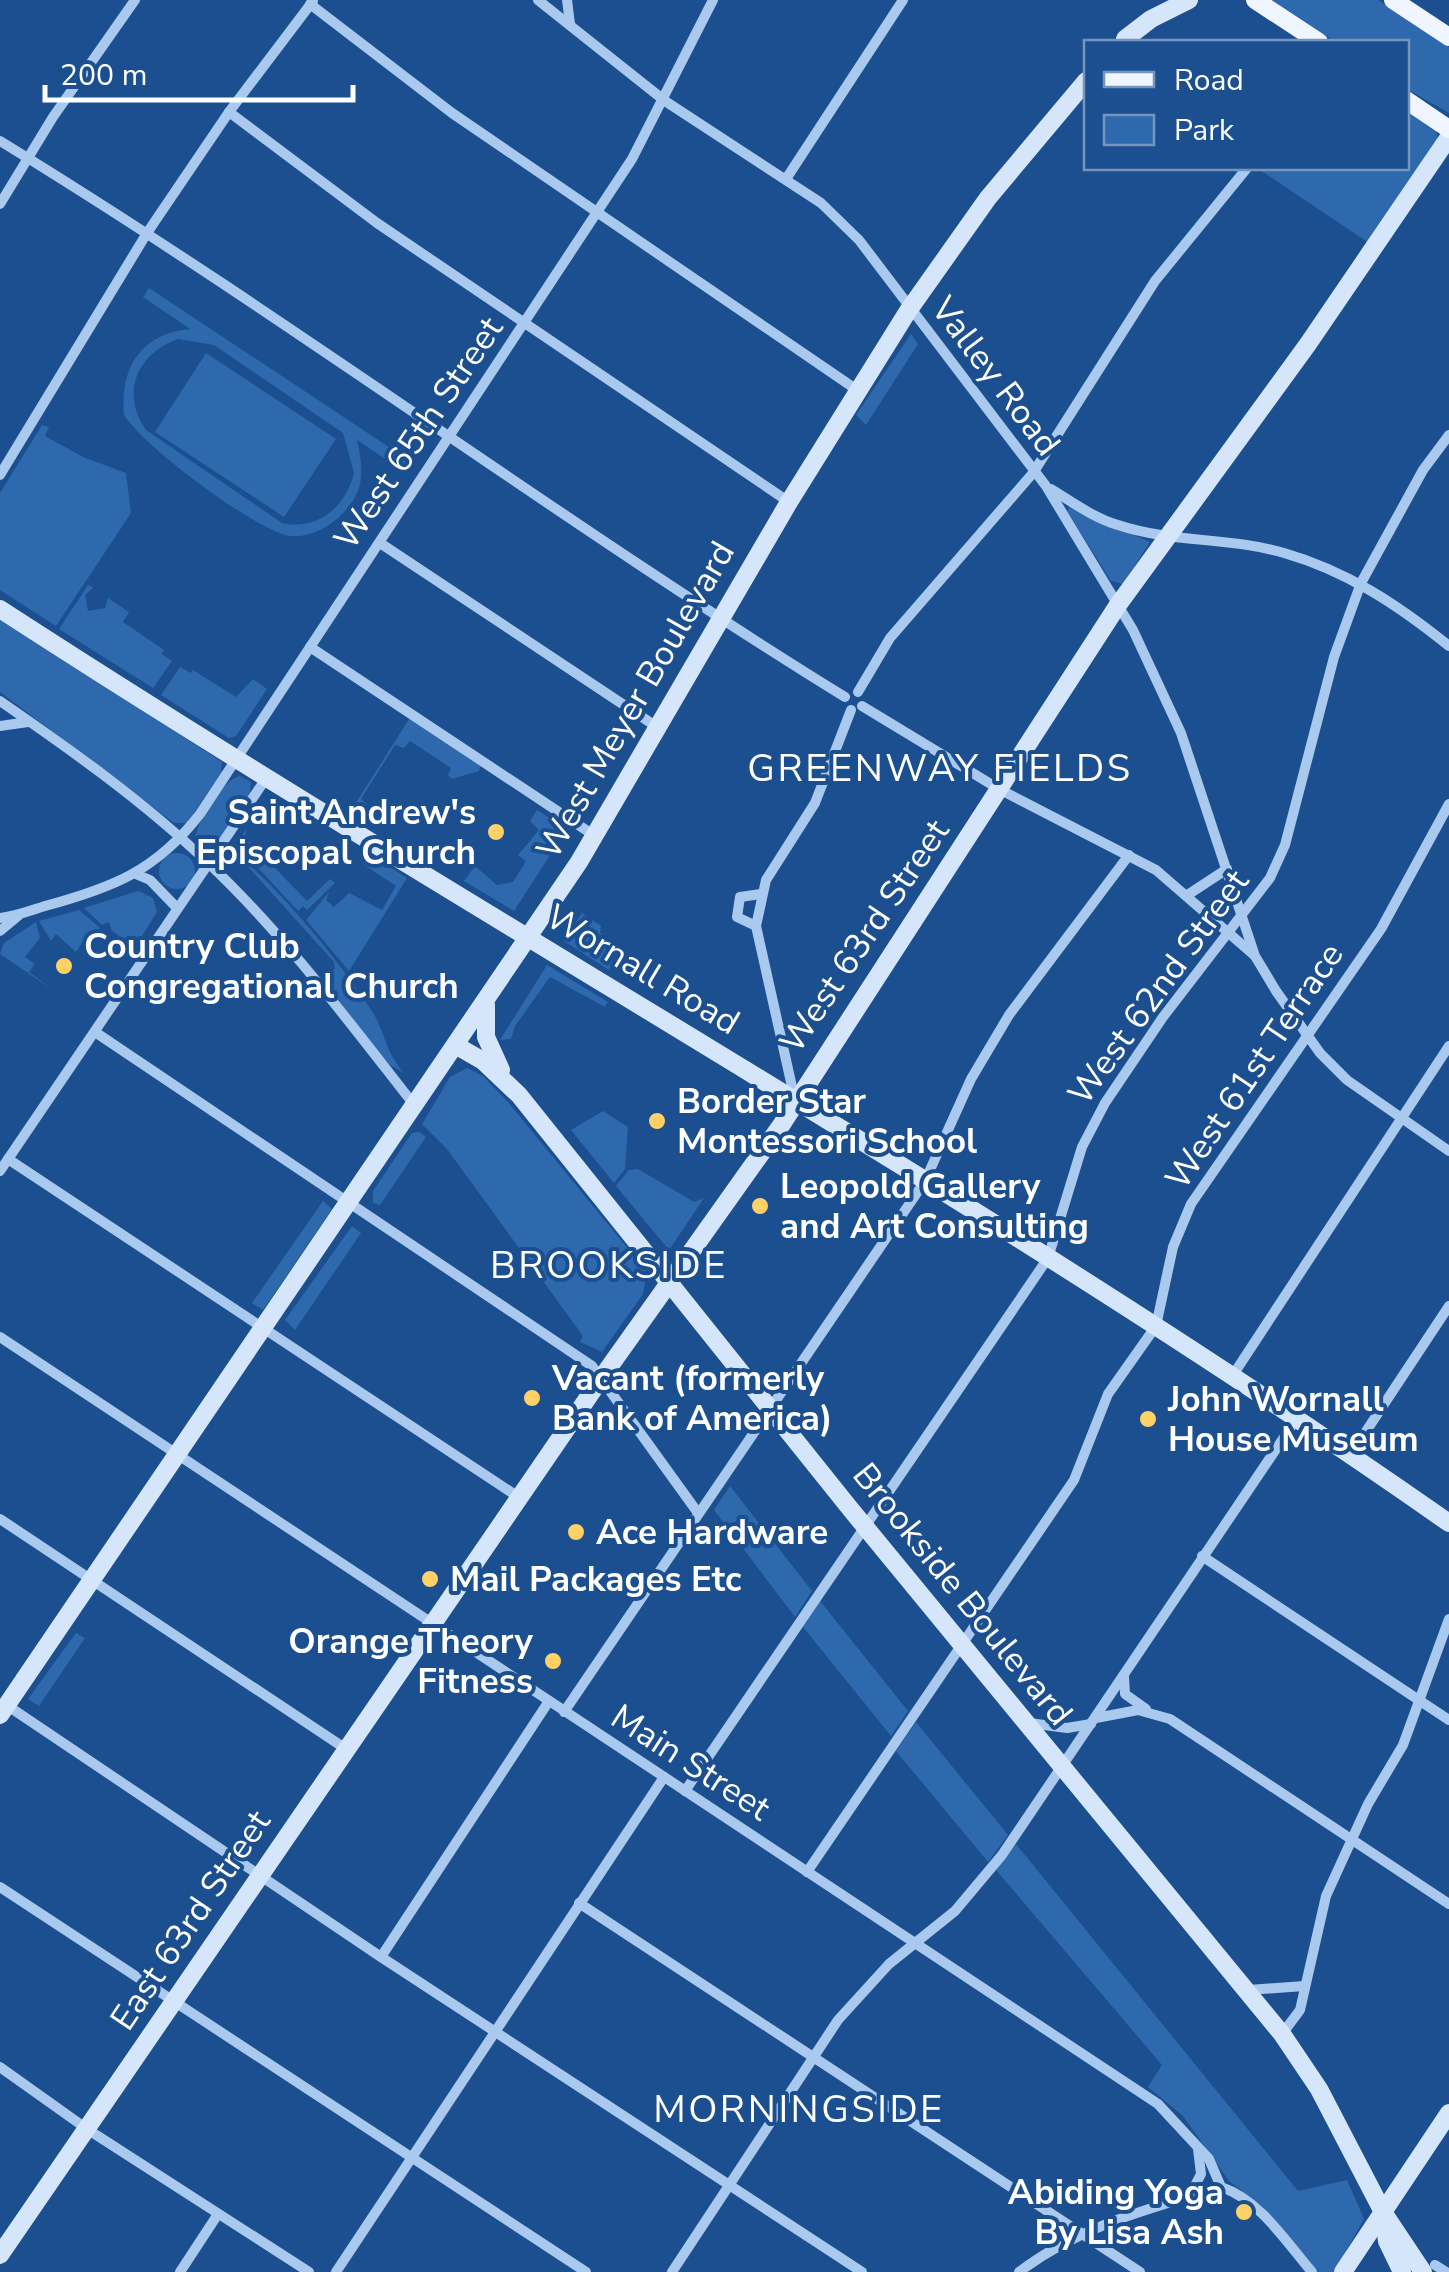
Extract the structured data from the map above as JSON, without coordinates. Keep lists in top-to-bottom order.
{
  "streets": {
    "main road": [
      "West Meyer Boulevard",
      "West 63rd Street",
      "Wornall Road",
      "Brookside Boulevard",
      "East 63rd Street"
    ],
    "street": [
      "Valley Road",
      "West 65th Street",
      "West 62nd Street",
      "West 61st Terrace",
      "Main Street"
    ]
  },
  "crossings": [
    ["Valley Road", "West 65th Street"],
    ["Valley Road", "West Meyer Boulevard"],
    ["Valley Road", "West 63rd Street"],
    ["Valley Road", "West 62nd Street"],
    ["West 65th Street", "Wornall Road"],
    ["West Meyer Boulevard", "Wornall Road"],
    ["West Meyer Boulevard", "Brookside Boulevard"],
    ["West Meyer Boulevard", "Main Street"],
    ["West 63rd Street", "Wornall Road"],
    ["West 63rd Street", "Brookside Boulevard"],
    ["West 63rd Street", "Main Street"],
    ["West 63rd Street", "East 63rd Street"],
    ["Wornall Road", "West 62nd Street"],
    ["Wornall Road", "West 61st Terrace"],
    ["West 62nd Street", "Brookside Boulevard"],
    ["West 62nd Street", "Main Street"],
    ["West 61st Terrace", "Brookside Boulevard"],
    ["West 61st Terrace", "Main Street"],
    ["Main Street", "East 63rd Street"]
  ],
  "districts": ["GREENWAY FIELDS", "BROOKSIDE", "MORNINGSIDE"],
  "places": [
    "Saint Andrew's Episcopal Church",
    "Country Club Congregational Church",
    "Border Star Montessori School",
    "Leopold Gallery and Art Consulting",
    "Vacant (formerly Bank of America)",
    "John Wornall House Museum",
    "Ace Hardware",
    "Mail Packages Etc",
    "Orange Theory Fitness",
    "Abiding Yoga By Lisa Ash"
  ],
  "legend": ["Road", "Park"],
  "scale_bar": "200 m"
}
